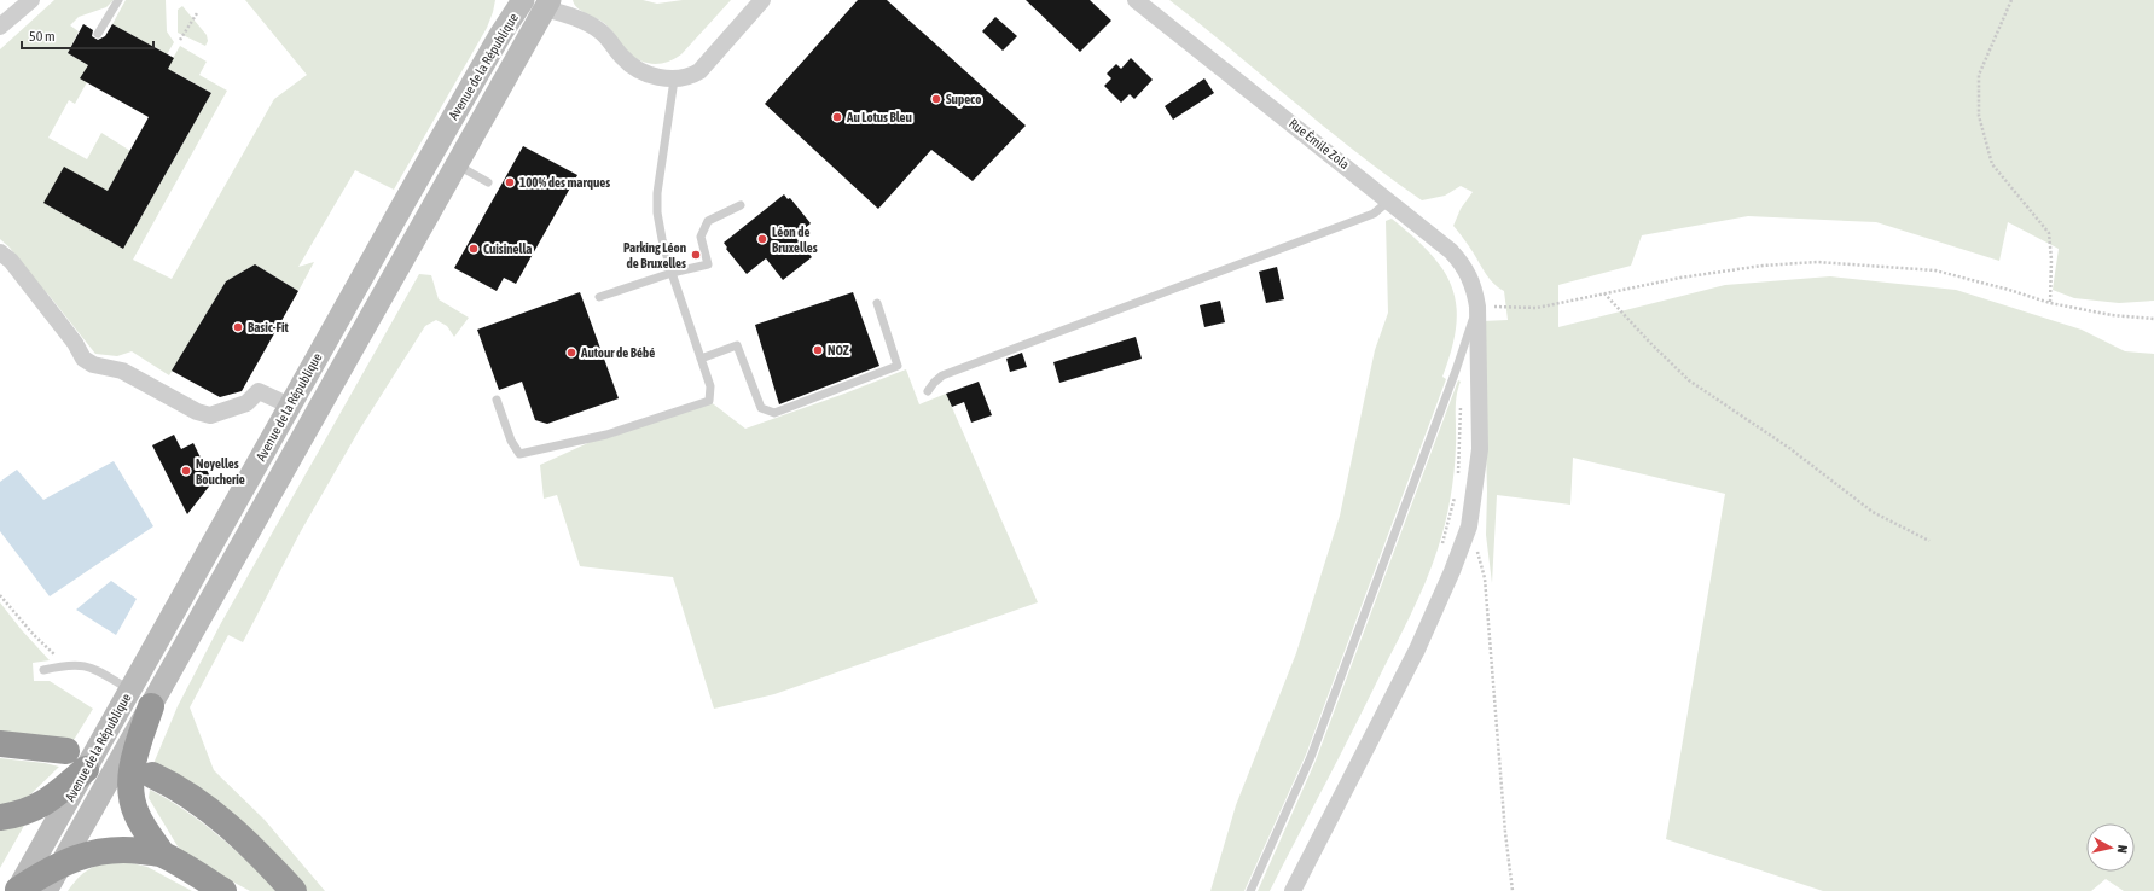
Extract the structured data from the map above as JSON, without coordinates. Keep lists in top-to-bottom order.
{
  "streets": {
    "main road": ["Avenue de la République"],
    "street": ["Rue Émile Zola"]
  },
  "places": [
    "Supeco",
    "Au Lotus Bleu",
    "100% des marques",
    "Léon de Bruxelles",
    "Cuisinella",
    "Parking Léon de Bruxelles",
    "Basic-Fit",
    "NOZ",
    "Autour de Bébé",
    "Noyelles Boucherie"
  ],
  "scale_bar": "50 m",
  "north": "right"
}
